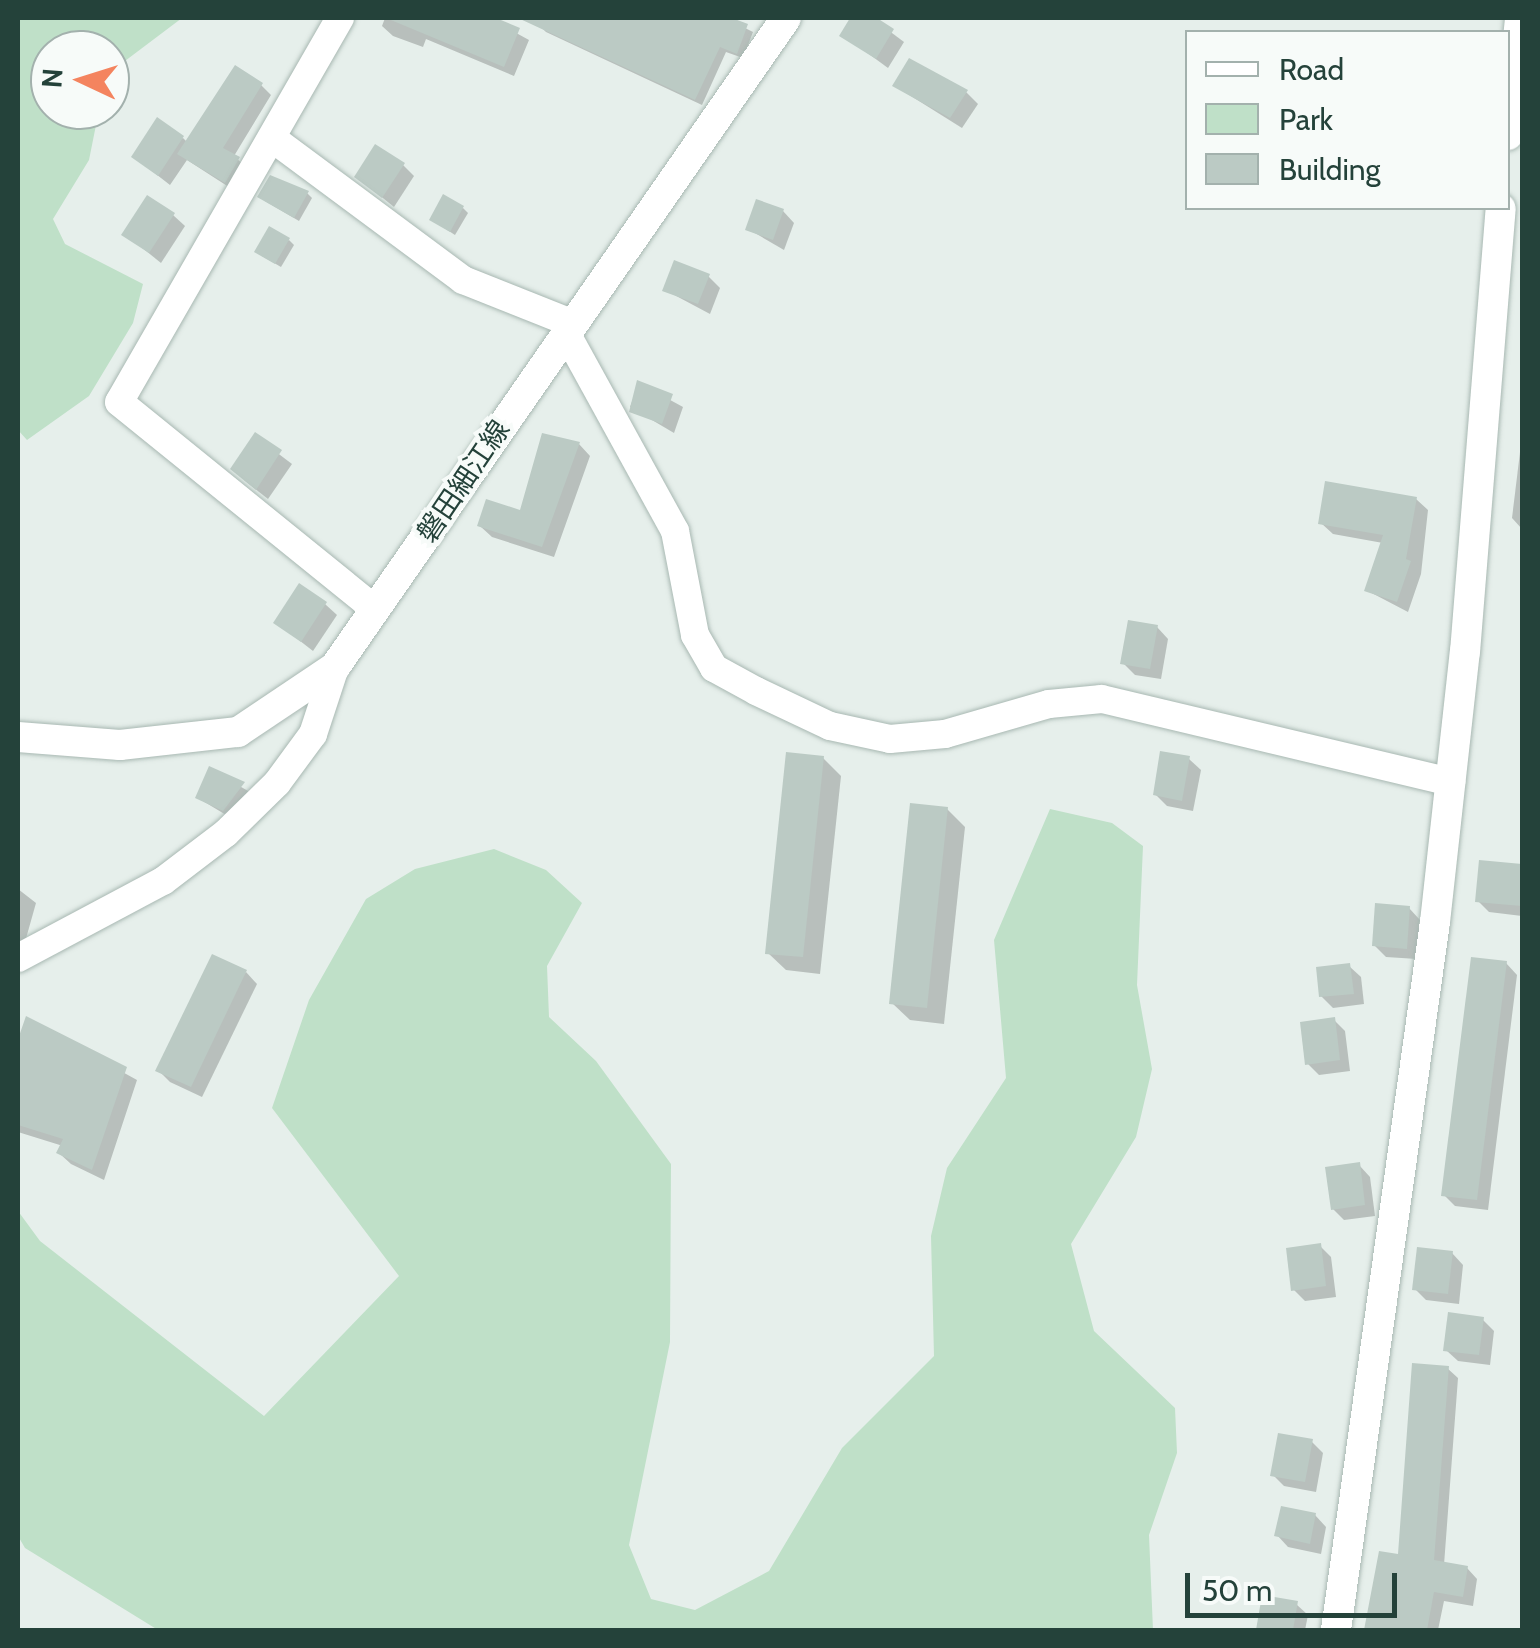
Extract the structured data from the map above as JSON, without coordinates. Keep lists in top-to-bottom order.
{
  "streets": {
    "street": ["磐田細江線"]
  },
  "legend": ["Road", "Park", "Building"],
  "scale_bar": "50 m",
  "north": "left"
}
